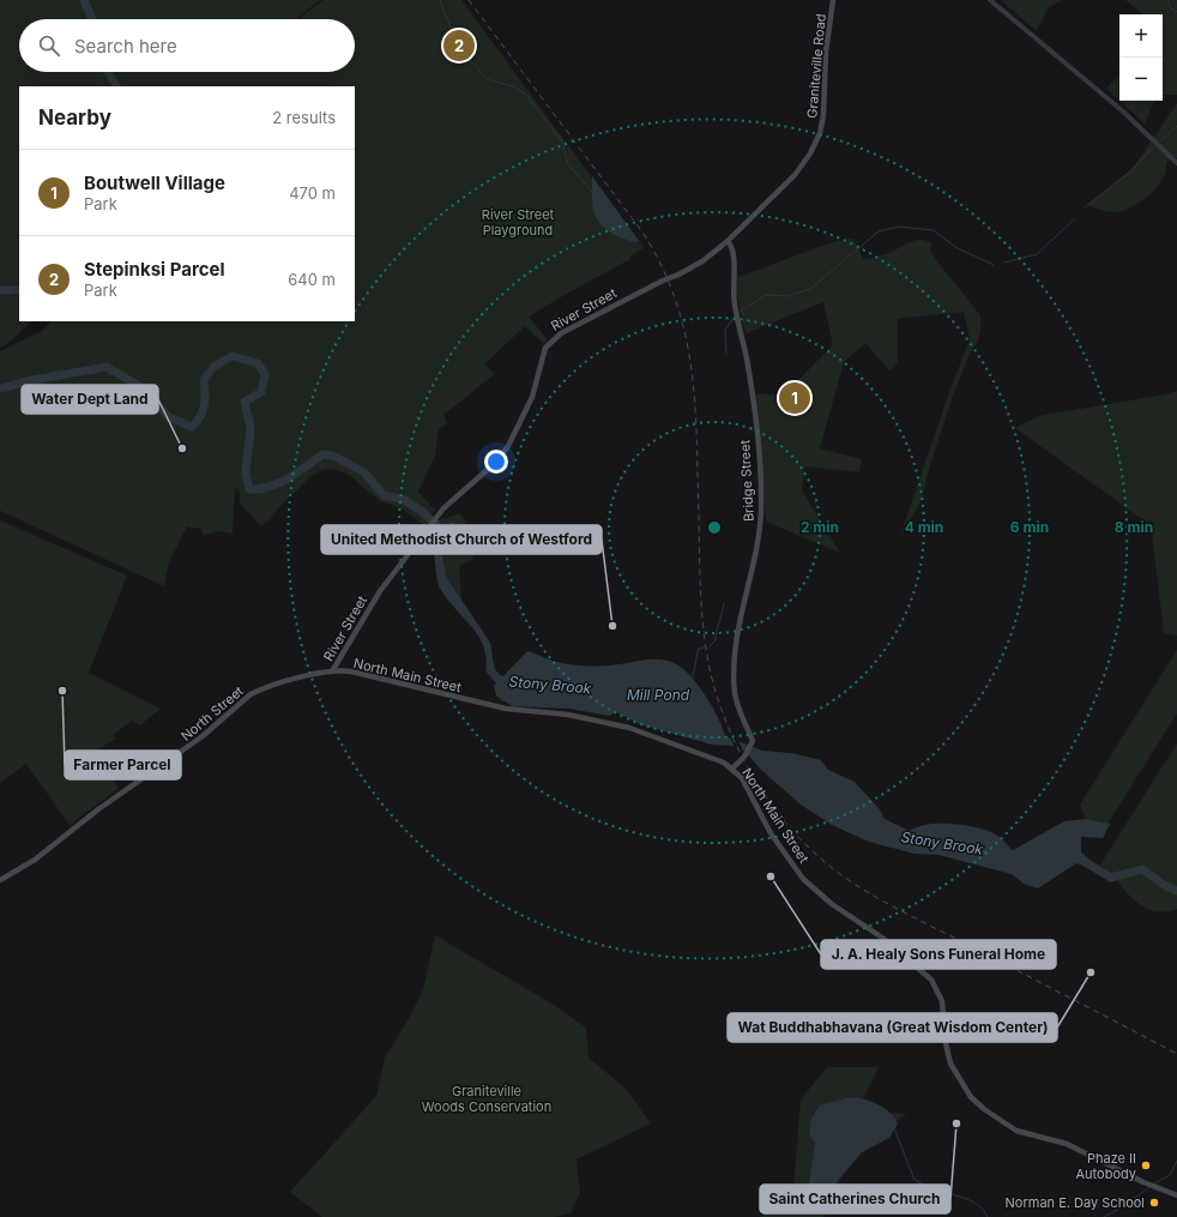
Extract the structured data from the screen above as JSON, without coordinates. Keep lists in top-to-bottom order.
{
  "streets": {
    "main road": [
      "Graniteville Road",
      "River Street",
      "Bridge Street",
      "North Main Street",
      "North Street"
    ]
  },
  "crossings": [
    ["Graniteville Road", "River Street"],
    ["Graniteville Road", "Bridge Street"],
    ["River Street", "Bridge Street"],
    ["River Street", "North Main Street"],
    ["River Street", "North Street"],
    ["Bridge Street", "North Main Street"],
    ["North Main Street", "North Street"]
  ],
  "water": ["Stony Brook", "Mill Pond"],
  "parks": ["River Street Playground", "Graniteville Woods Conservation"],
  "places": [
    "Water Dept Land",
    "United Methodist Church of Westford",
    "Farmer Parcel",
    "J. A. Healy Sons Funeral Home",
    "Wat Buddhabhavana (Great Wisdom Center)",
    "Saint Catherines Church",
    "Phaze II Autobody",
    "Norman E. Day School"
  ],
  "page": {
    "map_buttons": ["+", "−"],
    "search": "Search here",
    "pins": ["2", "1"],
    "heading": ["Nearby", "2 results"],
    "list": [
      {
        "mark": "1",
        "name": "Boutwell Village",
        "note": "Park",
        "value": "470 m"
      },
      {
        "mark": "2",
        "name": "Stepinksi Parcel",
        "note": "Park",
        "value": "640 m"
      }
    ]
  },
  "rings": [
    "2 min",
    "4 min",
    "6 min",
    "8 min"
  ]
}
